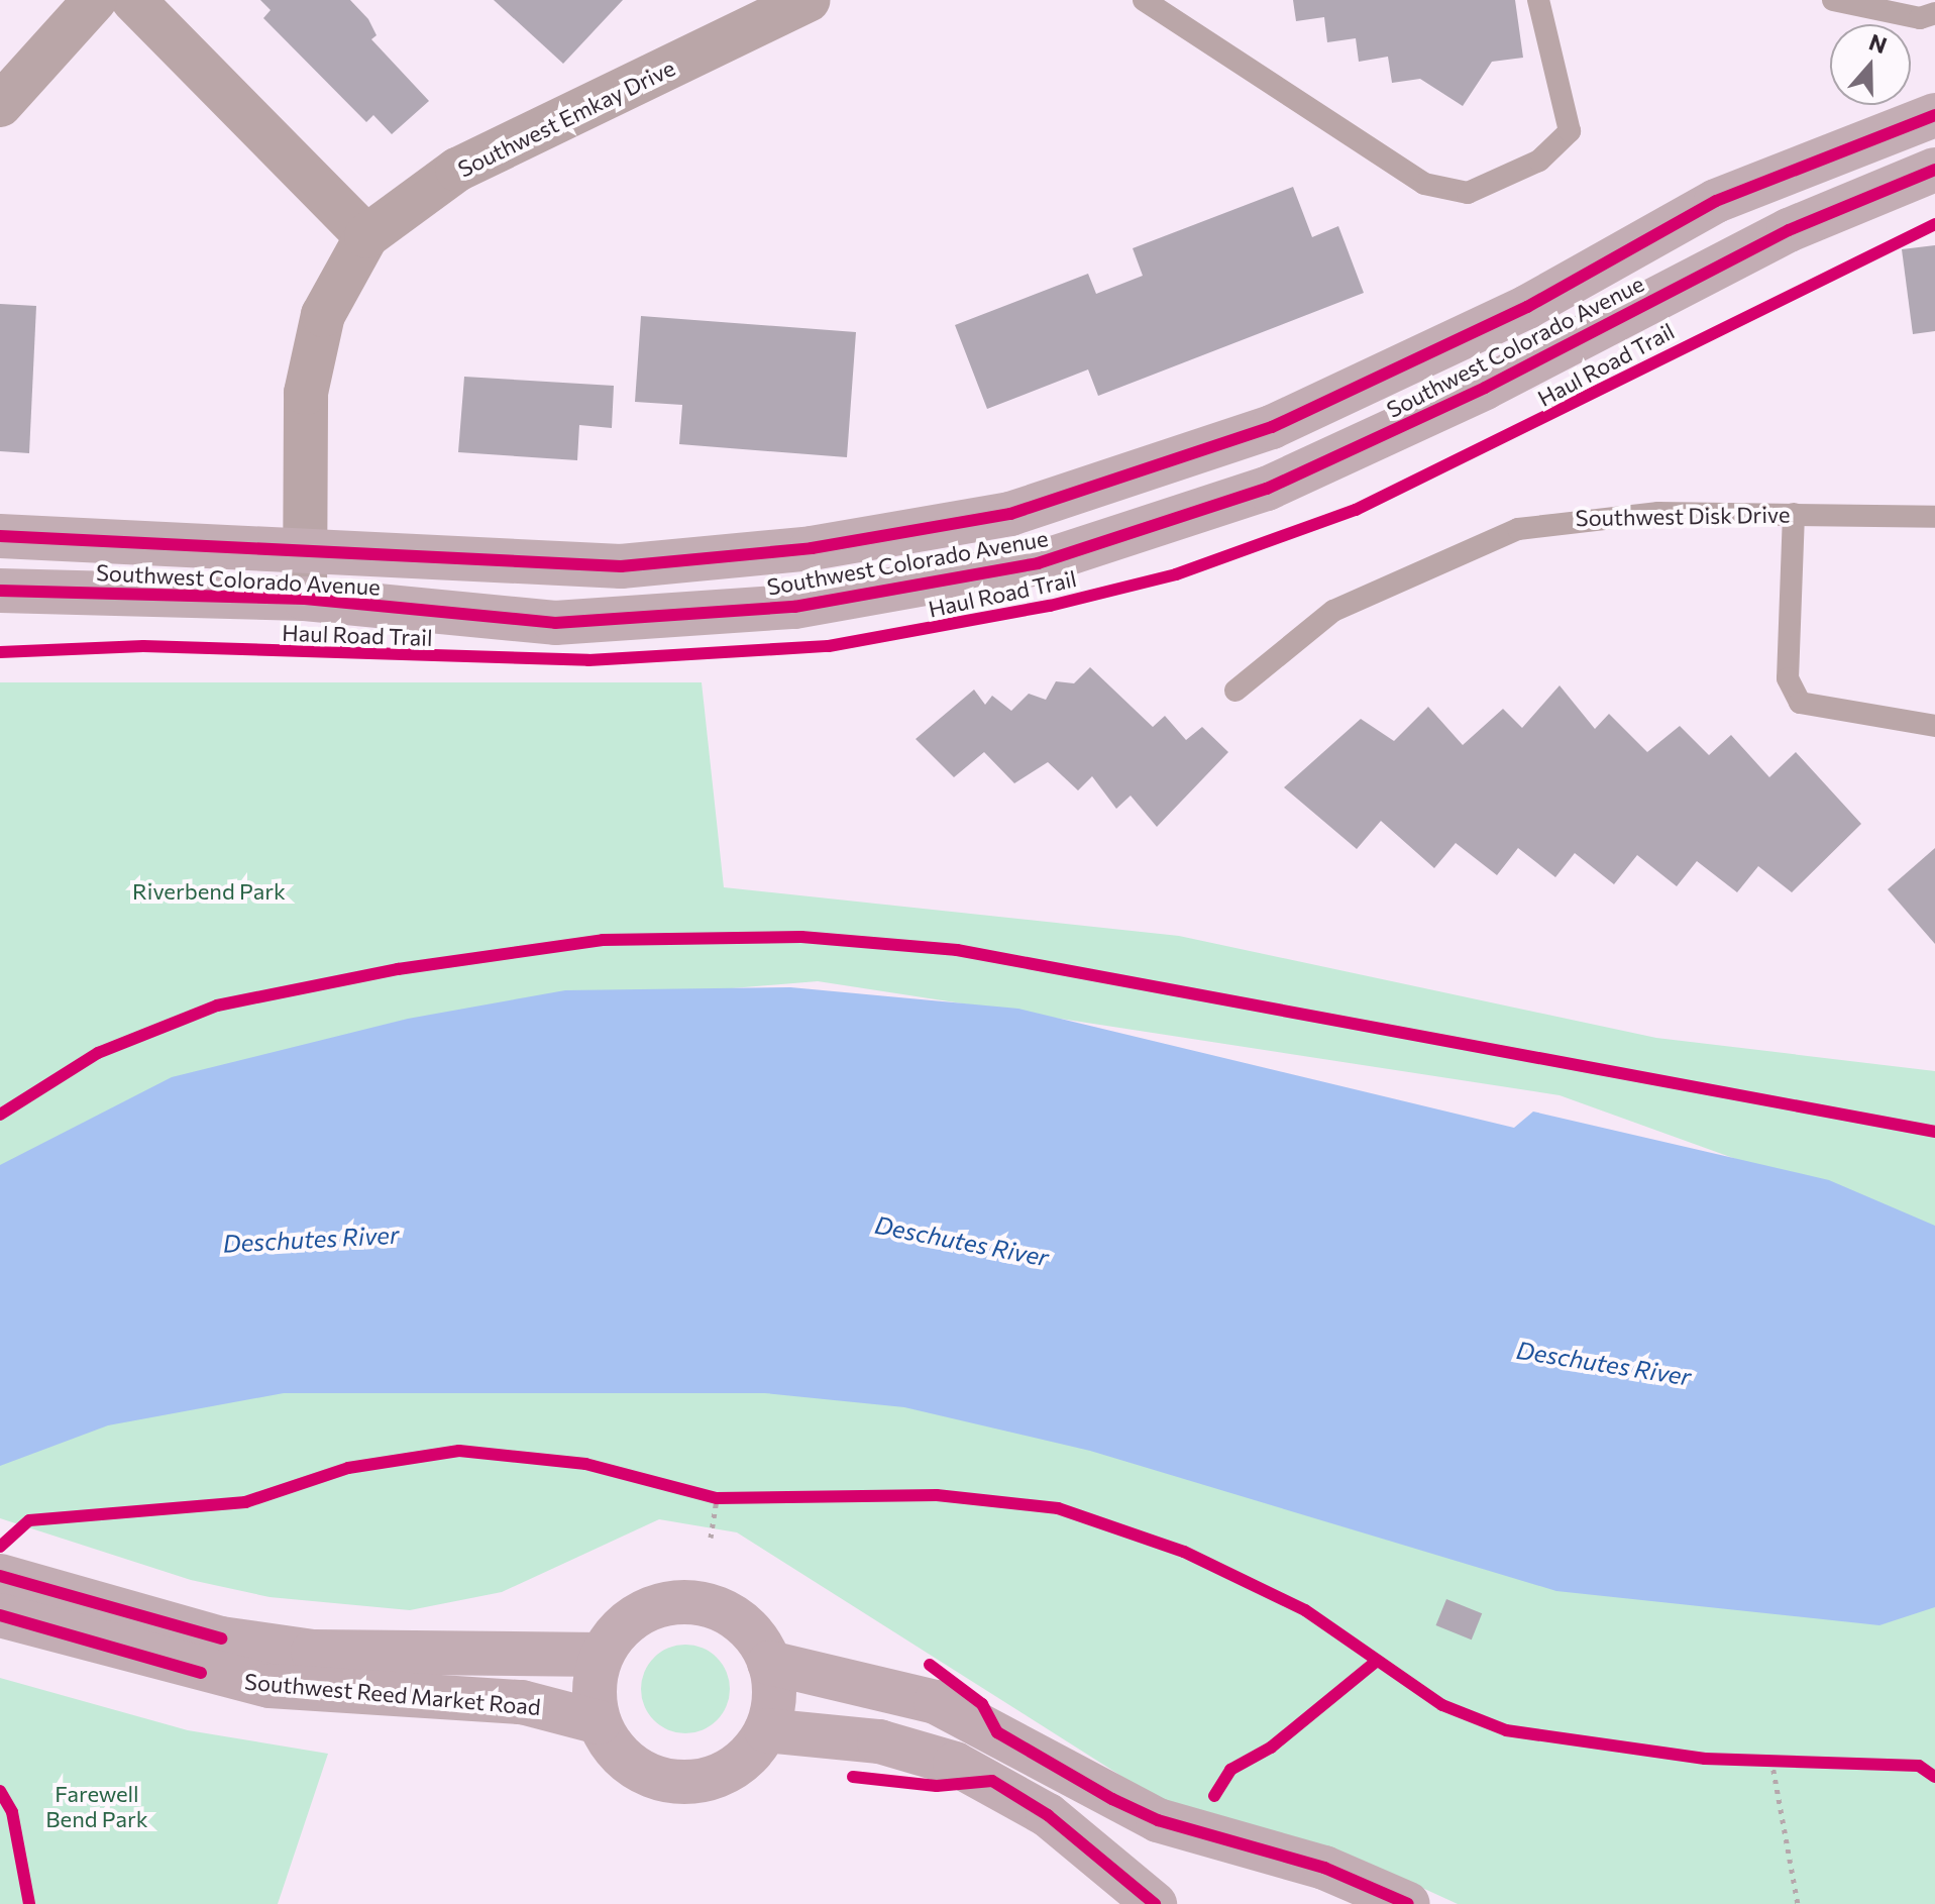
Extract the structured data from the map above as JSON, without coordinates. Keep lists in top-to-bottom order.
{
  "streets": {
    "main road": ["Southwest Colorado Avenue", "Southwest Reed Market Road"],
    "street": ["Southwest Emkay Drive"],
    "lane": ["Southwest Disk Drive"],
    "cycle path": ["Haul Road Trail"]
  },
  "crossings": [
    ["Southwest Emkay Drive", "Southwest Colorado Avenue"]
  ],
  "water": ["Deschutes River"],
  "parks": ["Riverbend Park", "Farewell Bend Park"],
  "north": "top"
}
